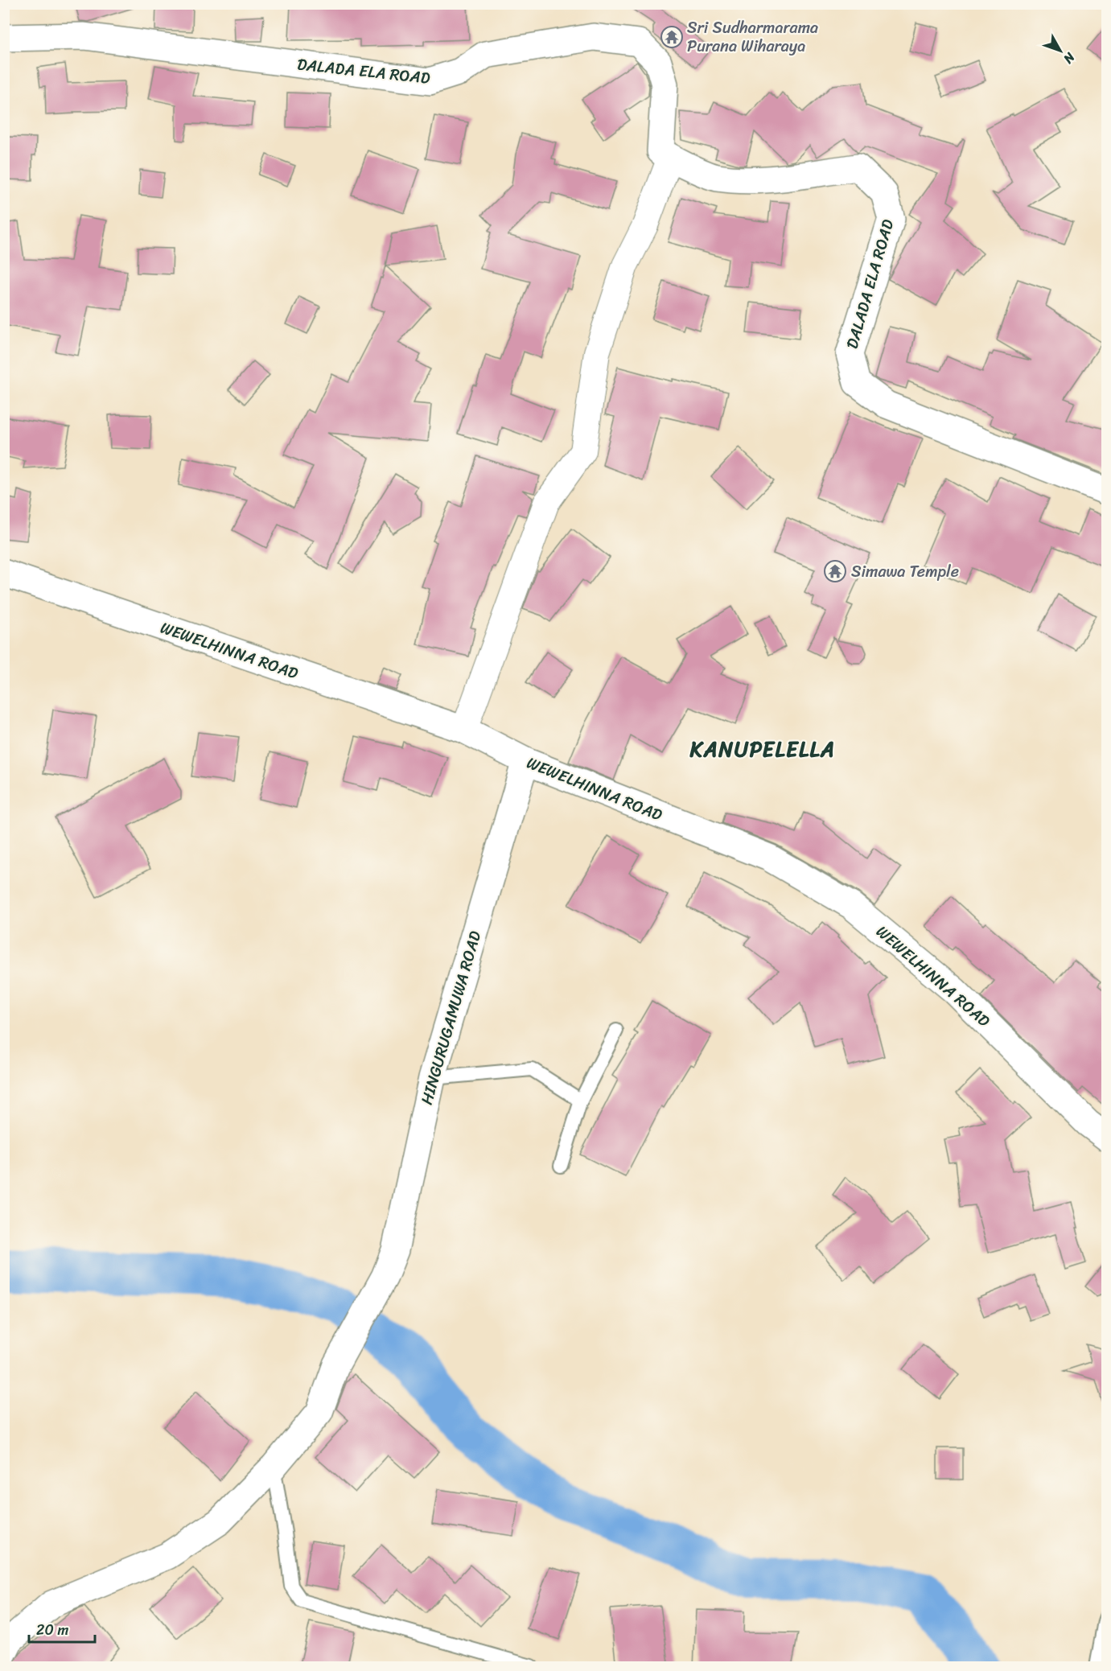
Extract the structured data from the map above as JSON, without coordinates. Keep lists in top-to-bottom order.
{
  "streets": {
    "street": ["DALADA ELA ROAD", "WEWELHINNA ROAD", "HINGURUGAMUWA ROAD"]
  },
  "crossings": [
    ["WEWELHINNA ROAD", "HINGURUGAMUWA ROAD"]
  ],
  "districts": ["KANUPELELLA"],
  "places": {
    "temple": ["Sri Sudharmarama Purana Wiharaya", "Simawa Temple"]
  },
  "scale_bar": "20 m",
  "north": "bottom right"
}
